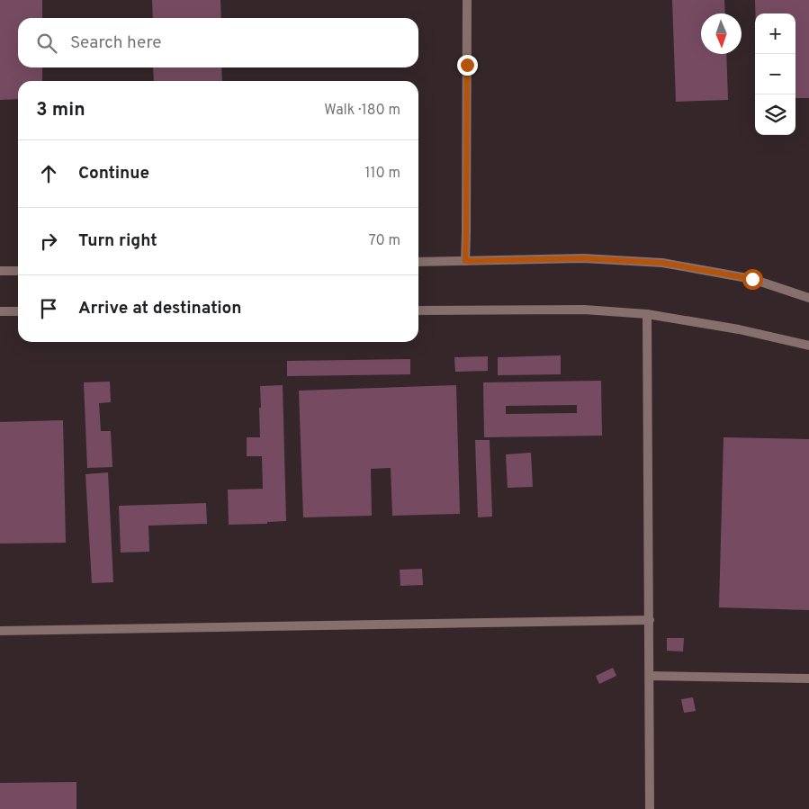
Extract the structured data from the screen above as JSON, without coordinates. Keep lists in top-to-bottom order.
{
  "north": "bottom",
  "page": {
    "map_buttons": ["+", "−"],
    "search": "Search here",
    "heading": ["3 min", "Walk · 180 m"],
    "list": [
      ["Continue", "110 m"],
      ["Turn right", "70 m"],
      "Arrive at destination"
    ]
  }
}
